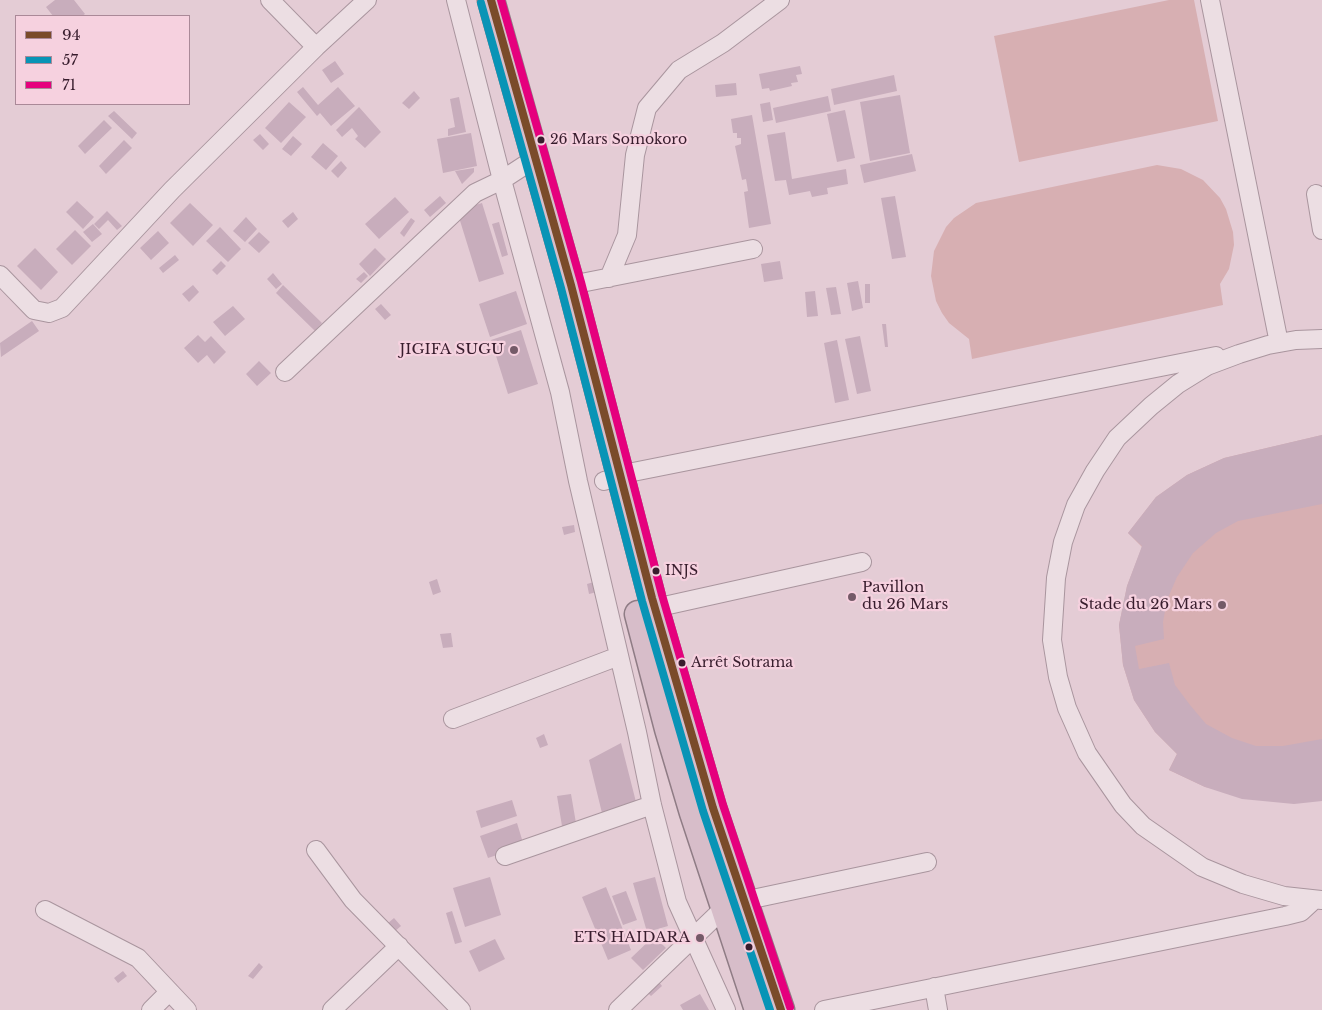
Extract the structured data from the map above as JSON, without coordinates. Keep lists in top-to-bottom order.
{
  "places": [
    "26 Mars Somokoro",
    "JIGIFA SUGU",
    "INJS",
    "Pavillon du 26 Mars",
    "Stade du 26 Mars",
    "Arrêt Sotrama",
    "ETS HAIDARA"
  ],
  "lines": ["transit line 94", "transit line 71", "transit line 57"],
  "legend": ["94", "57", "71"]
}
